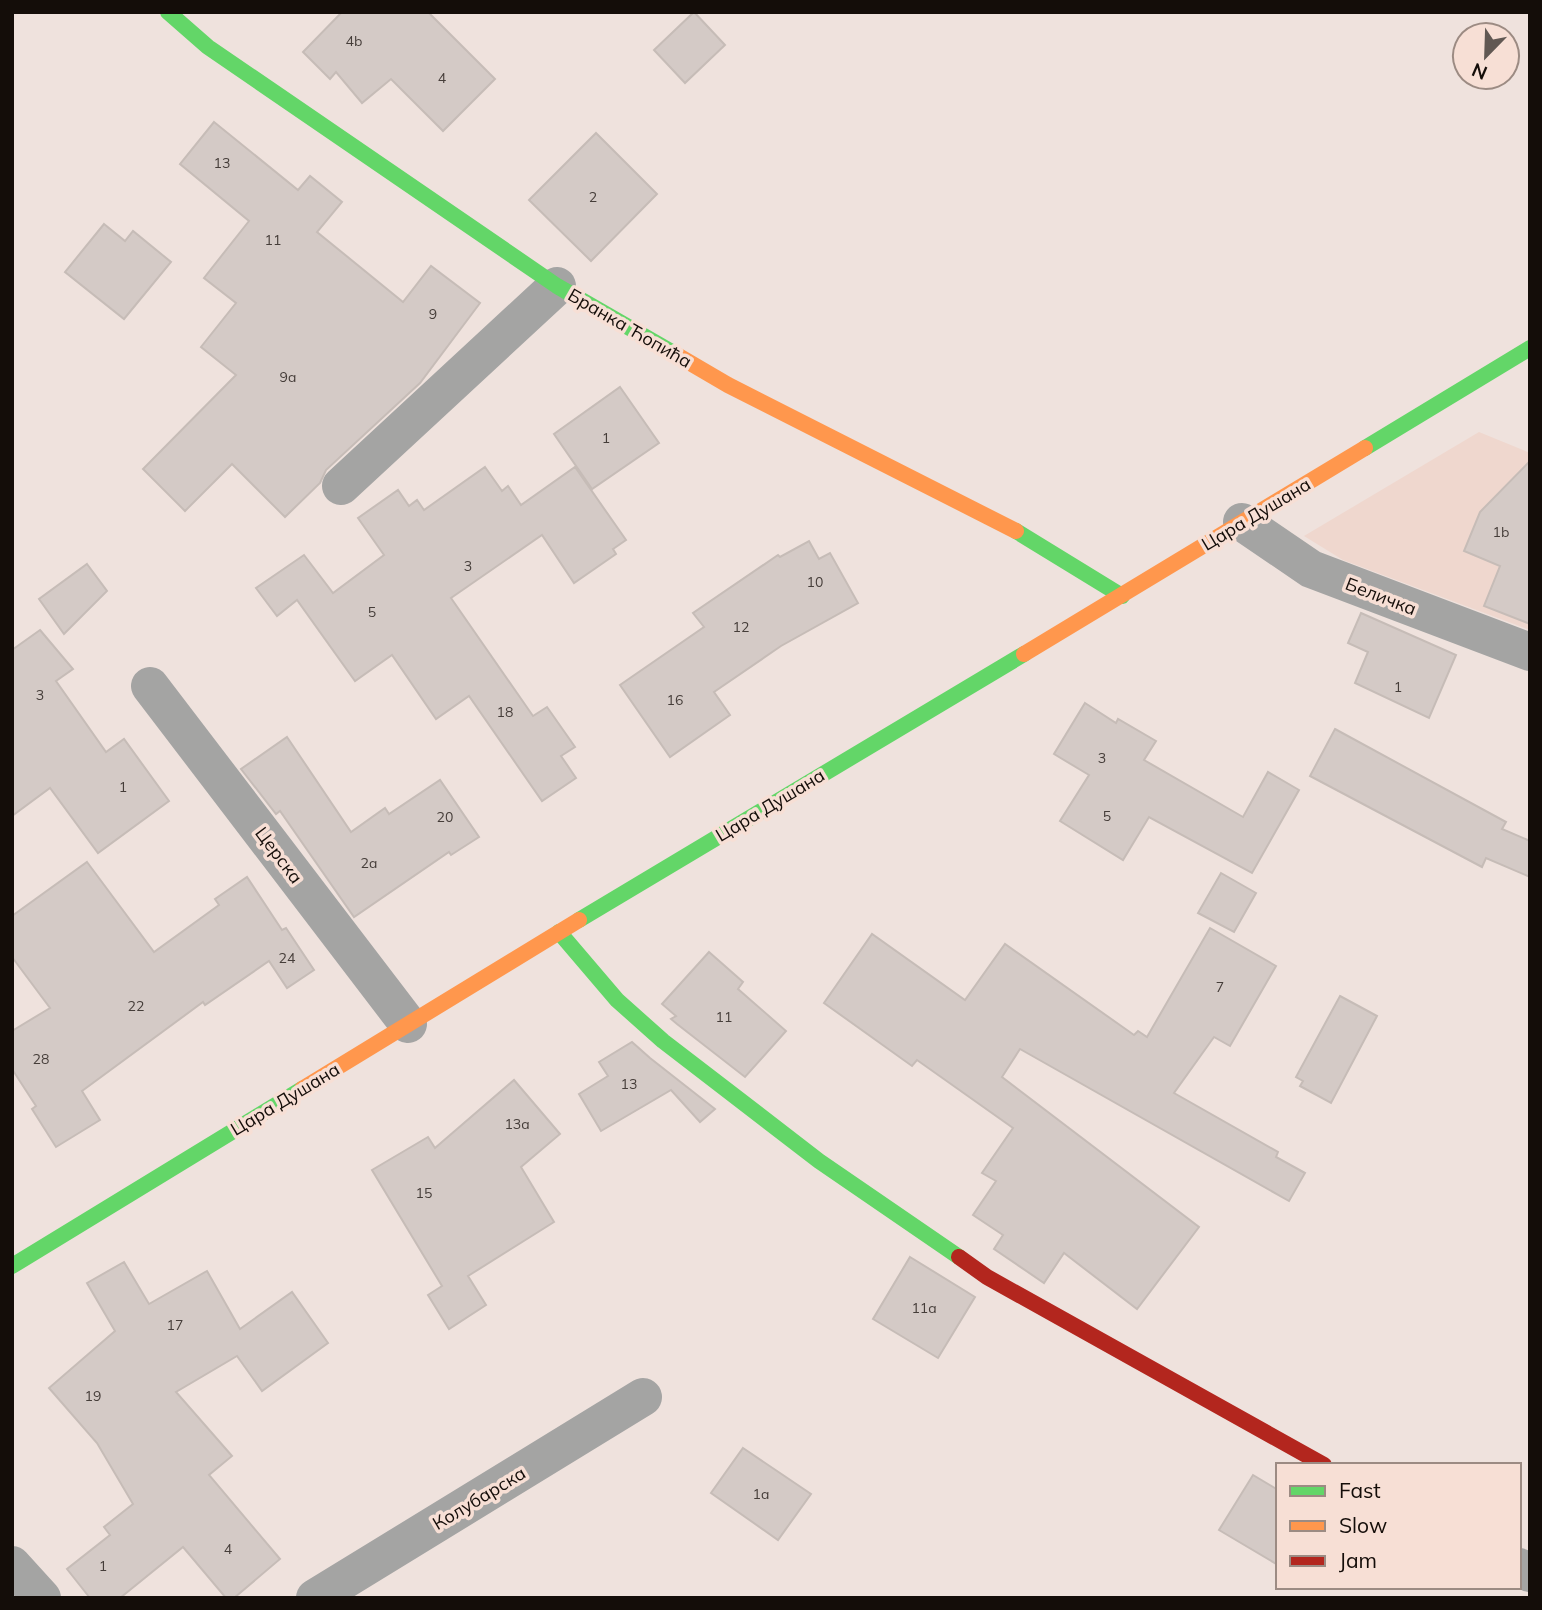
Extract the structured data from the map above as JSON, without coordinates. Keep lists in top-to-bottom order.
{
  "streets": {
    "street": [
      "Бранка Ћопића",
      "Цара Душана",
      "Беличка",
      "Церска",
      "Колубарска"
    ]
  },
  "crossings": [
    ["Бранка Ћопића", "Цара Душана"],
    ["Цара Душана", "Беличка"],
    ["Цара Душана", "Церска"]
  ],
  "house_numbers": [
    "4b",
    "4",
    "13",
    "2",
    "11",
    "9",
    "9a",
    "1",
    "1b",
    "3",
    "10",
    "5",
    "12",
    "1",
    "3",
    "16",
    "18",
    "3",
    "1",
    "5",
    "20",
    "2a",
    "24",
    "7",
    "22",
    "11",
    "28",
    "13",
    "13a",
    "15",
    "11a",
    "17",
    "19",
    "1a",
    "4",
    "1"
  ],
  "legend": ["Fast", "Slow", "Jam"],
  "north": "bottom left"
}
